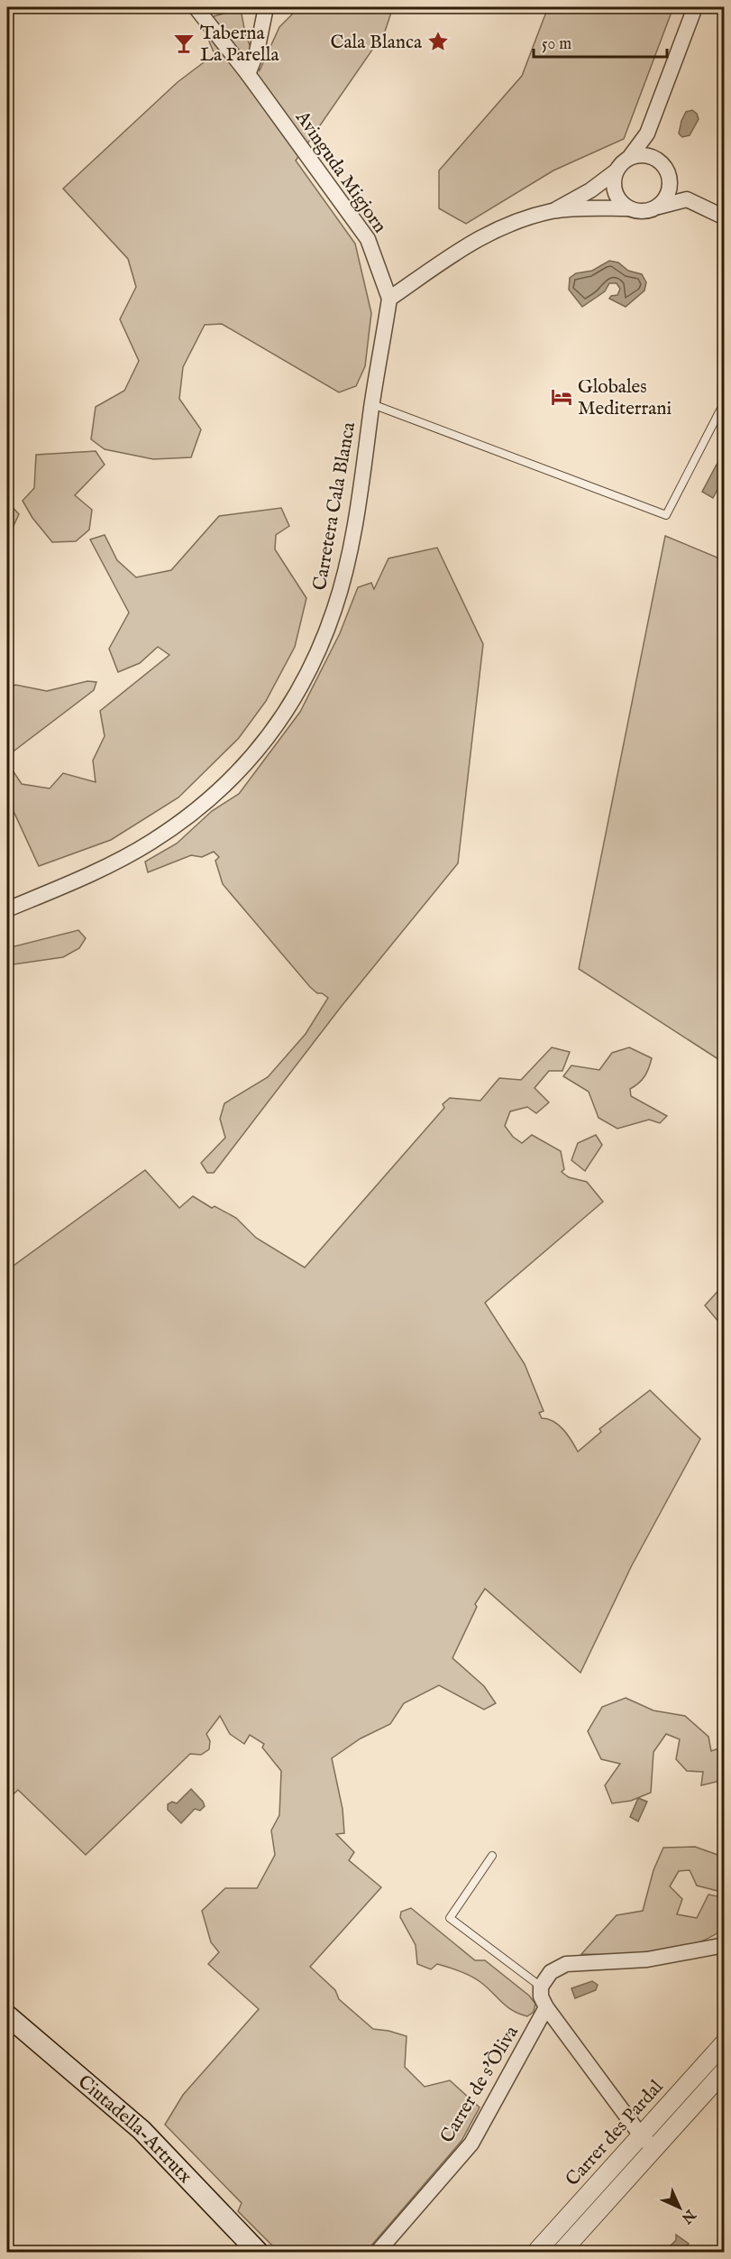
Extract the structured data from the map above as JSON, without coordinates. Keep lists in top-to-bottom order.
{
  "streets": {
    "main road": ["Ciutadella-Artrutx"],
    "street": [
      "Avinguda Migjorn",
      "Carretera Cala Blanca",
      "Carrer de s'Òliva",
      "Carrer des Pardal"
    ]
  },
  "crossings": [
    ["Avinguda Migjorn", "Carretera Cala Blanca"]
  ],
  "places": {
    "place": ["Cala Blanca"],
    "bar": ["Taberna La Parella"],
    "hotel": ["Globales Mediterrani"]
  },
  "scale_bar": "50 m",
  "north": "bottom right"
}
